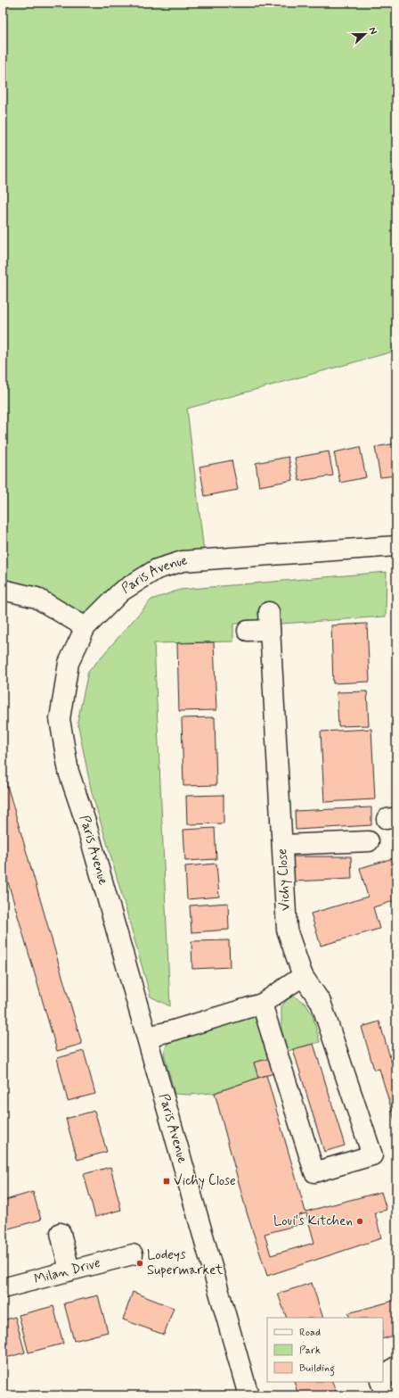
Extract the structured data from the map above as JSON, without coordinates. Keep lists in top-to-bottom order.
{
  "streets": {
    "street": ["Paris Avenue", "Vichy Close", "Milan Drive"]
  },
  "places": {
    "transit": ["Vichy Close"],
    "other": ["Loui's Kitchen", "Lodeys Supermarket"]
  },
  "legend": ["Road", "Park", "Building"],
  "north": "right"
}
